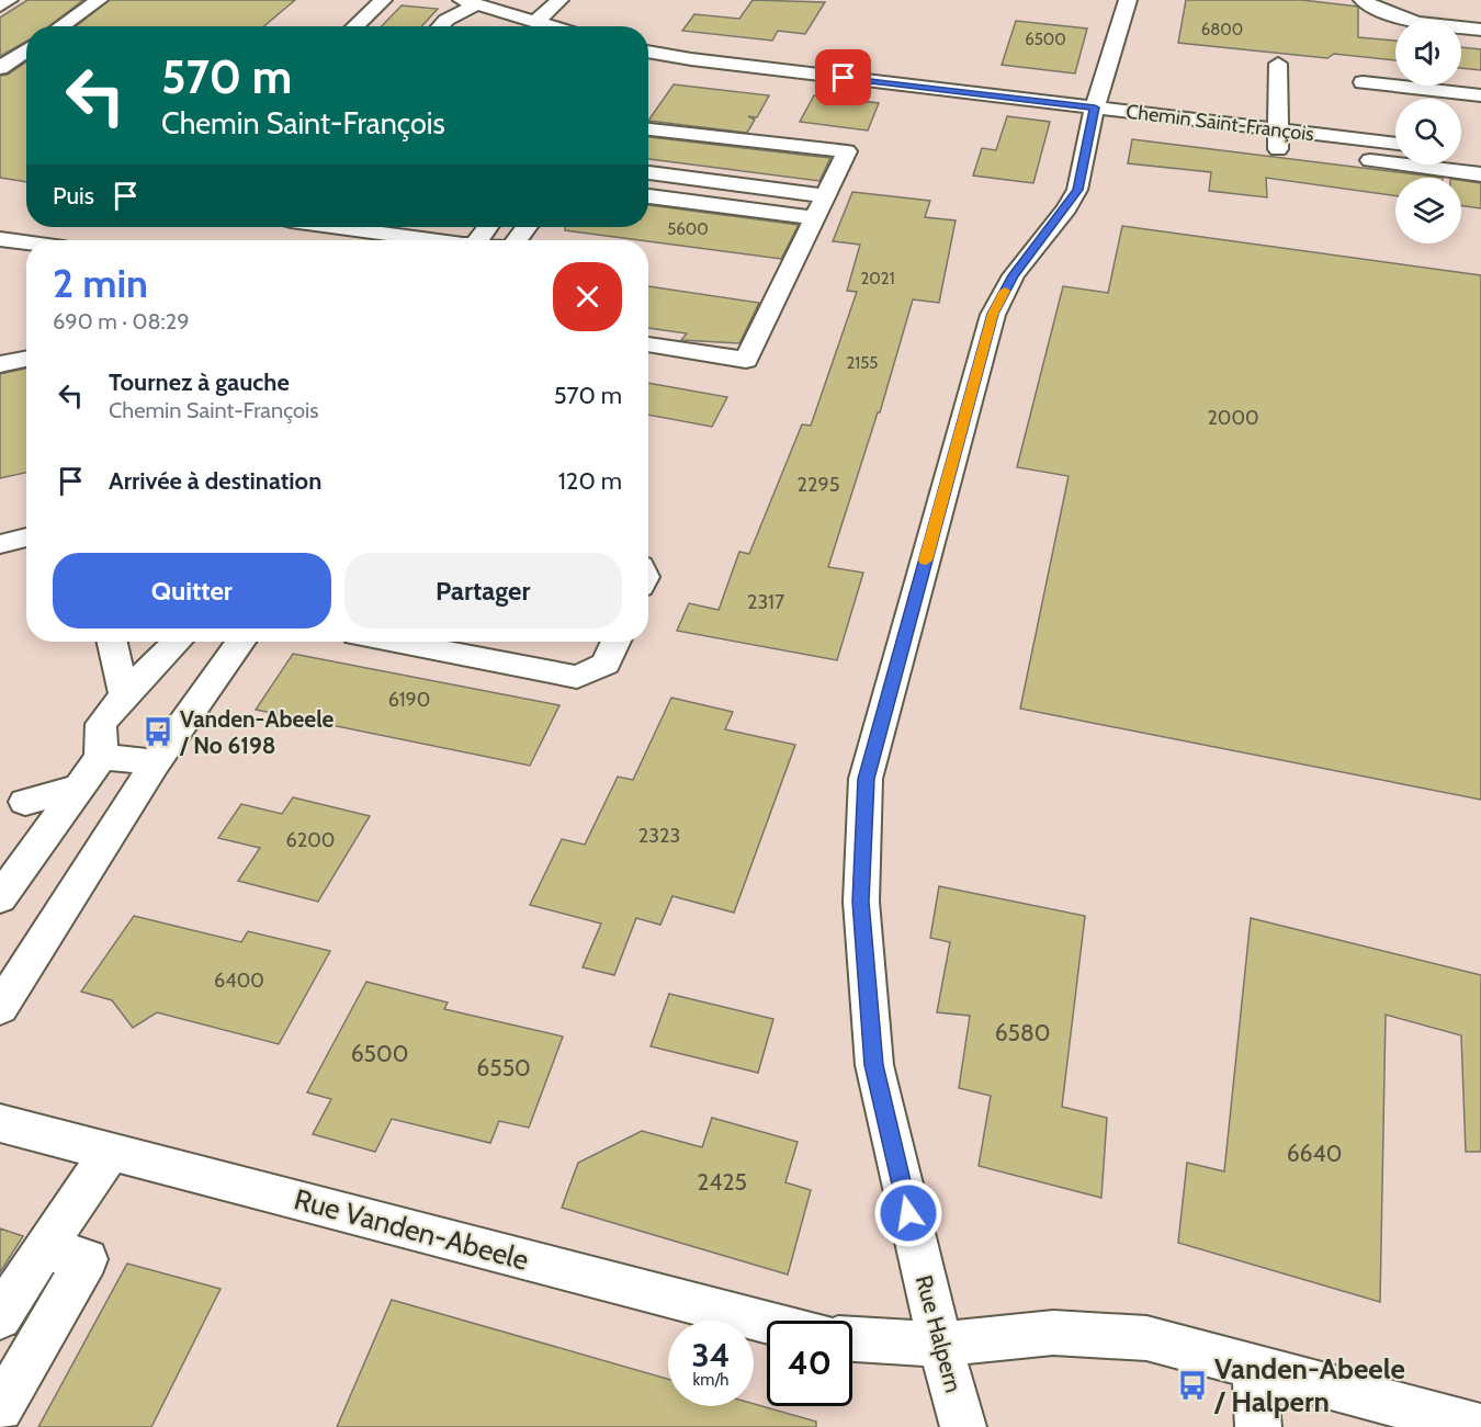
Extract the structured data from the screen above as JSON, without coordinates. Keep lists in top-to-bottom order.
{
  "streets": {
    "street": ["Chemin Saint-François", "Rue Vanden-Abeele", "Rue Halpern"]
  },
  "crossings": [
    ["Chemin Saint-François", "Rue Halpern"]
  ],
  "places": {
    "bus stop": ["Vanden-Abeele / No 6198", "Vanden-Abeele / Halpern"]
  },
  "house_numbers": [
    "6800",
    "6500",
    "5600",
    "2021",
    "2155",
    "2000",
    "2295",
    "2317",
    "6190",
    "2323",
    "6200",
    "6400",
    "6580",
    "6500",
    "6550",
    "6640",
    "2425"
  ],
  "page": {
    "turn": ["570 m", "Chemin Saint-François"],
    "then": "Puis",
    "heading": ["2 min", "690 m · 08:29"],
    "list": [
      {
        "name": "Tournez à gauche",
        "note": "Chemin Saint-François",
        "value": "570 m"
      },
      {
        "name": "Arrivée à destination",
        "value": "120 m"
      }
    ],
    "buttons": ["Quitter", "Partager"],
    "speed": "34 km/h",
    "limit": "40"
  }
}
